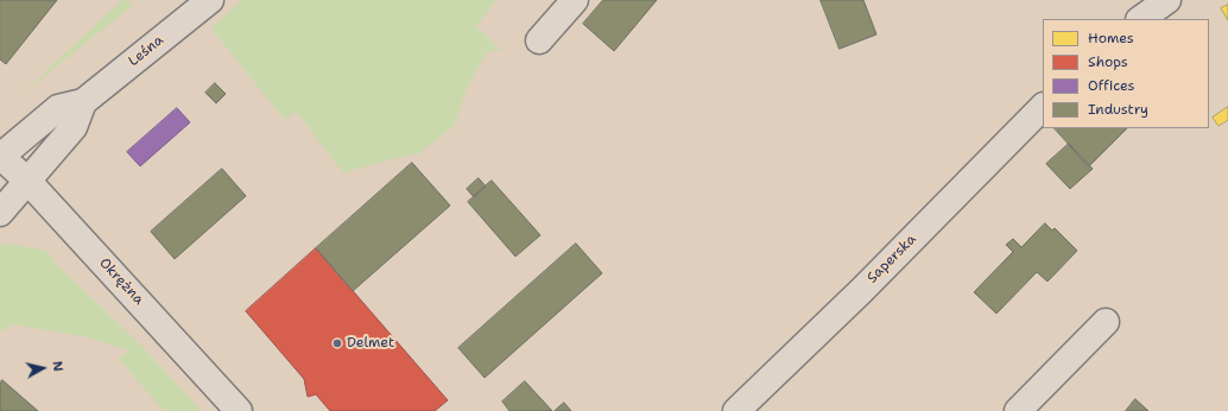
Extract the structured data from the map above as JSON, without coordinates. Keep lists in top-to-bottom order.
{
  "streets": {
    "street": ["Leśna", "Saperska", "Okrężna"]
  },
  "crossings": [
    ["Leśna", "Okrężna"]
  ],
  "places": ["Delmet"],
  "legend": [
    "Homes",
    "Shops",
    "Offices",
    "Industry"
  ],
  "north": "right"
}
